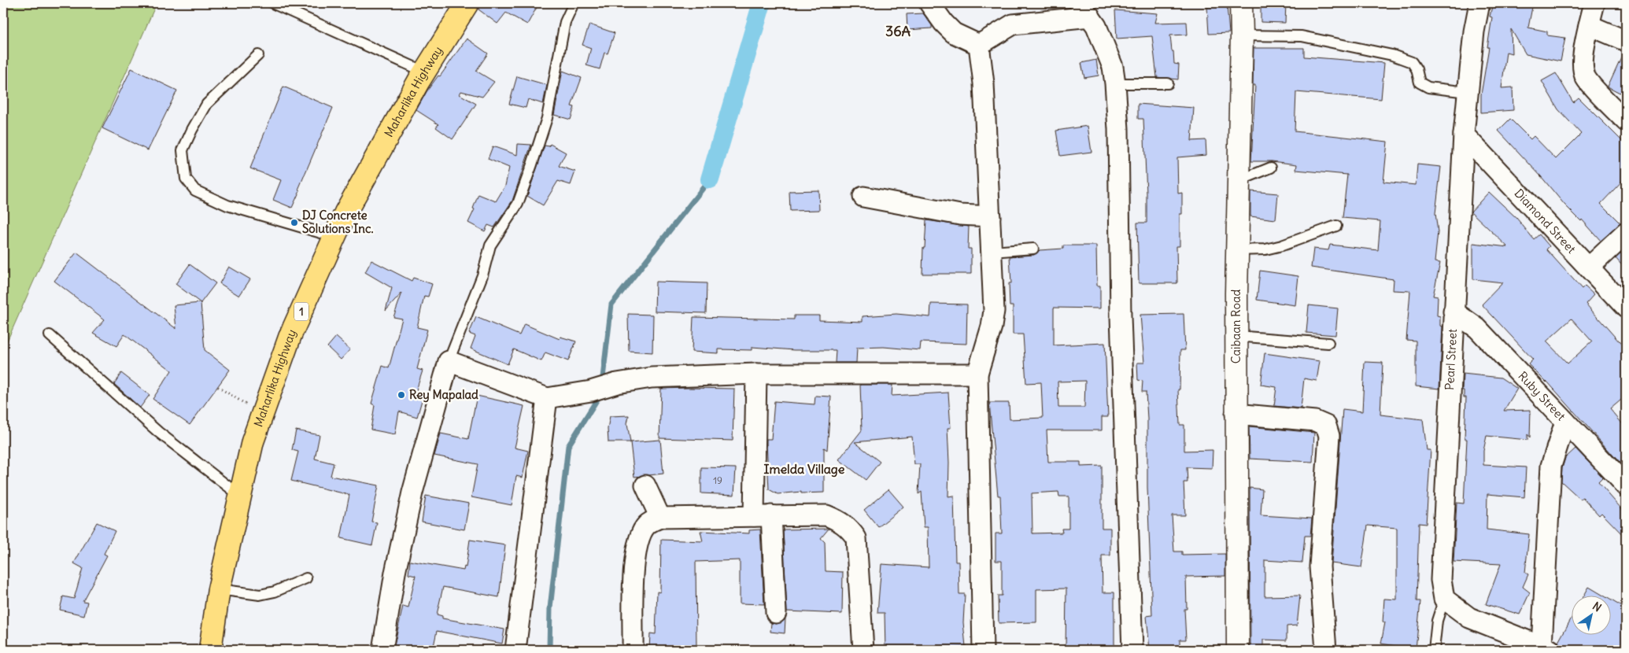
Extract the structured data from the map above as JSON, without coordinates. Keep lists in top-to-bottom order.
{
  "streets": {
    "highway": ["Maharlika Highway", "1"],
    "street": [
      "Diamond Street",
      "Caibaan Road",
      "Pearl Street",
      "Ruby Street"
    ]
  },
  "crossings": [
    ["Diamond Street", "Pearl Street"],
    ["Pearl Street", "Ruby Street"]
  ],
  "districts": ["36A", "Imelda Village"],
  "places": ["DJ Concrete Solutions Inc.", "Rey Mapalad"],
  "house_numbers": ["19"],
  "north": "top right"
}
